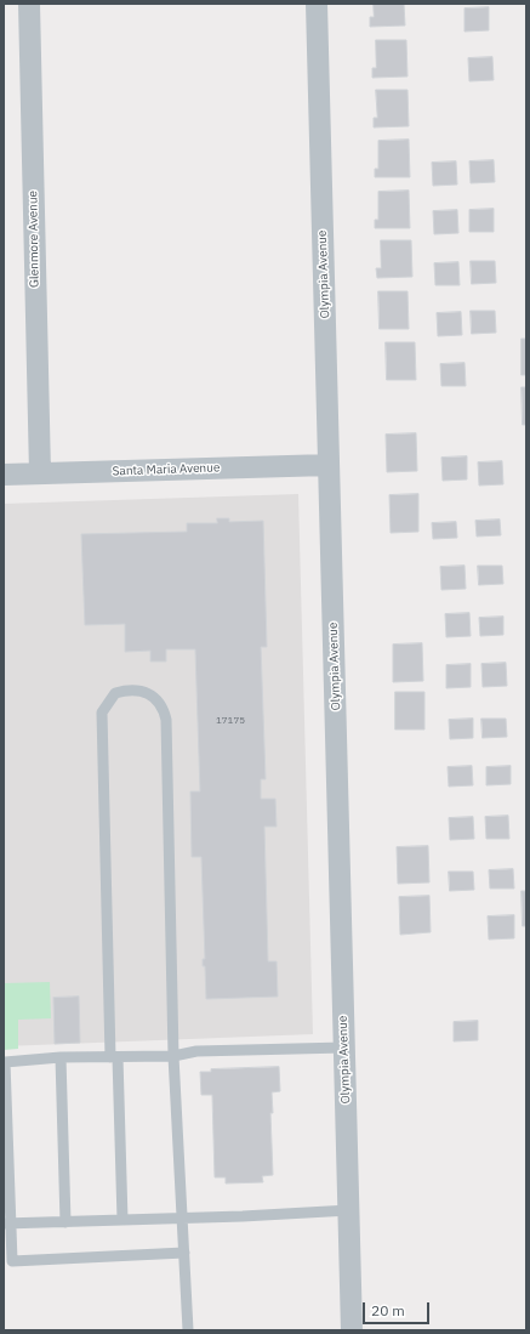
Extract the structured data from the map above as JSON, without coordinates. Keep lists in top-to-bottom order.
{
  "streets": {
    "street": ["Glenmore Avenue", "Olympia Avenue", "Santa Maria Avenue"]
  },
  "crossings": [
    ["Glenmore Avenue", "Santa Maria Avenue"],
    ["Olympia Avenue", "Santa Maria Avenue"]
  ],
  "house_numbers": ["17175"],
  "scale_bar": "20 m"
}
